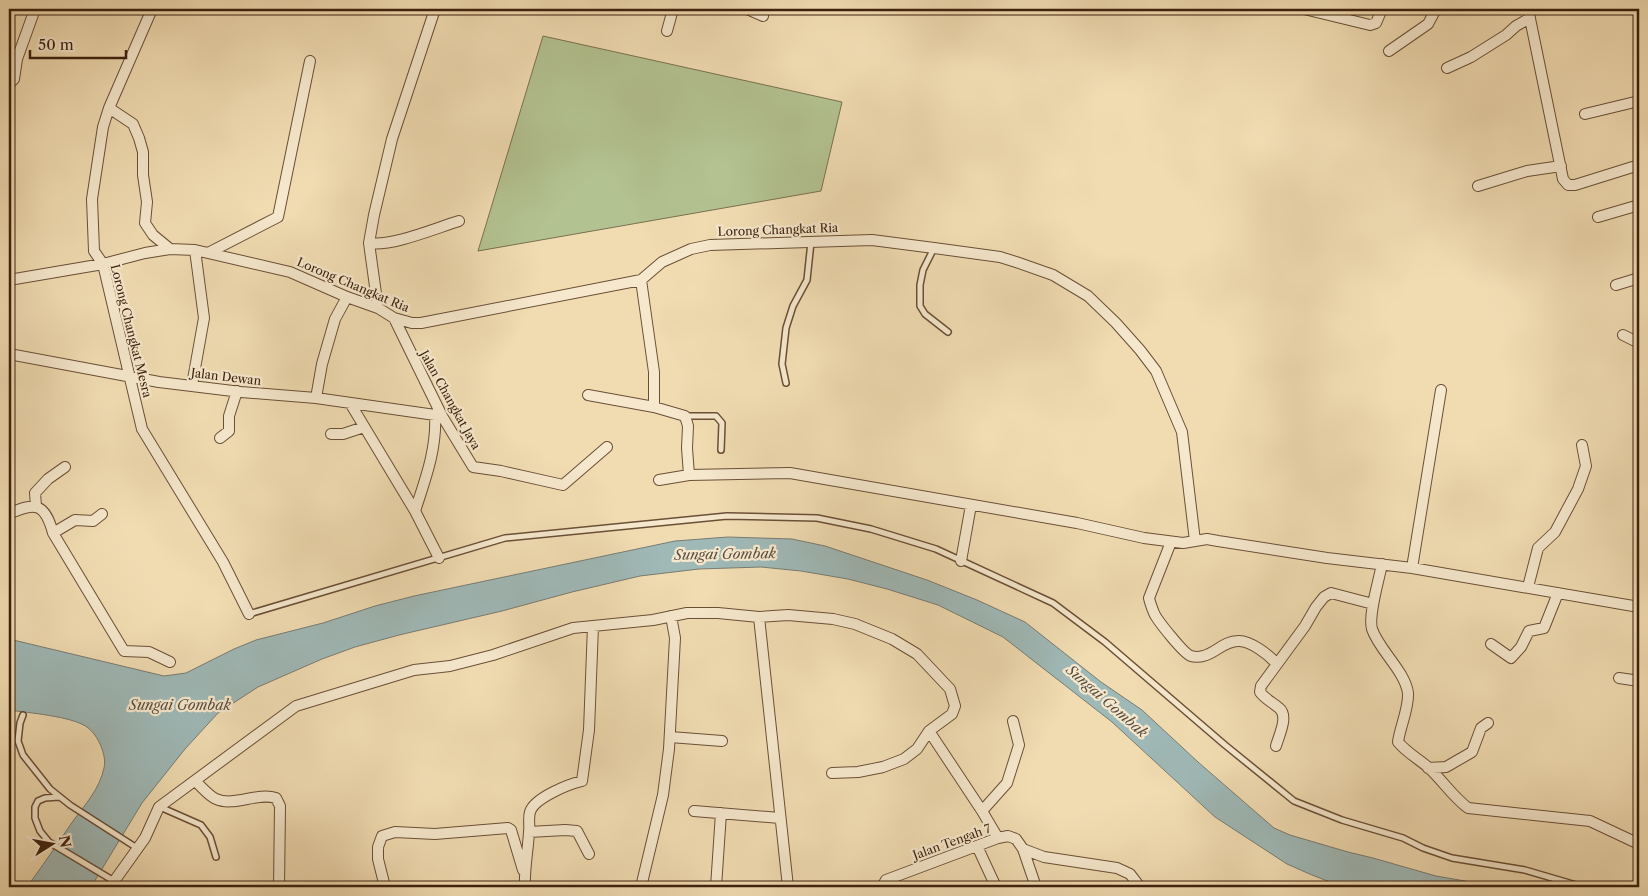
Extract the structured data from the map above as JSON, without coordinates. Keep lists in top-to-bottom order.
{
  "streets": {
    "street": [
      "Lorong Changkat Ria",
      "Lorong Changkat Mesra",
      "Jalan Dewan",
      "Jalan Changkat Jaya",
      "Jalan Tengah 7"
    ]
  },
  "crossings": [
    ["Lorong Changkat Ria", "Lorong Changkat Mesra"],
    ["Lorong Changkat Ria", "Jalan Changkat Jaya"],
    ["Lorong Changkat Mesra", "Jalan Dewan"],
    ["Jalan Dewan", "Jalan Changkat Jaya"]
  ],
  "water": ["Sungai Gombak"],
  "scale_bar": "50 m",
  "north": "right"
}
